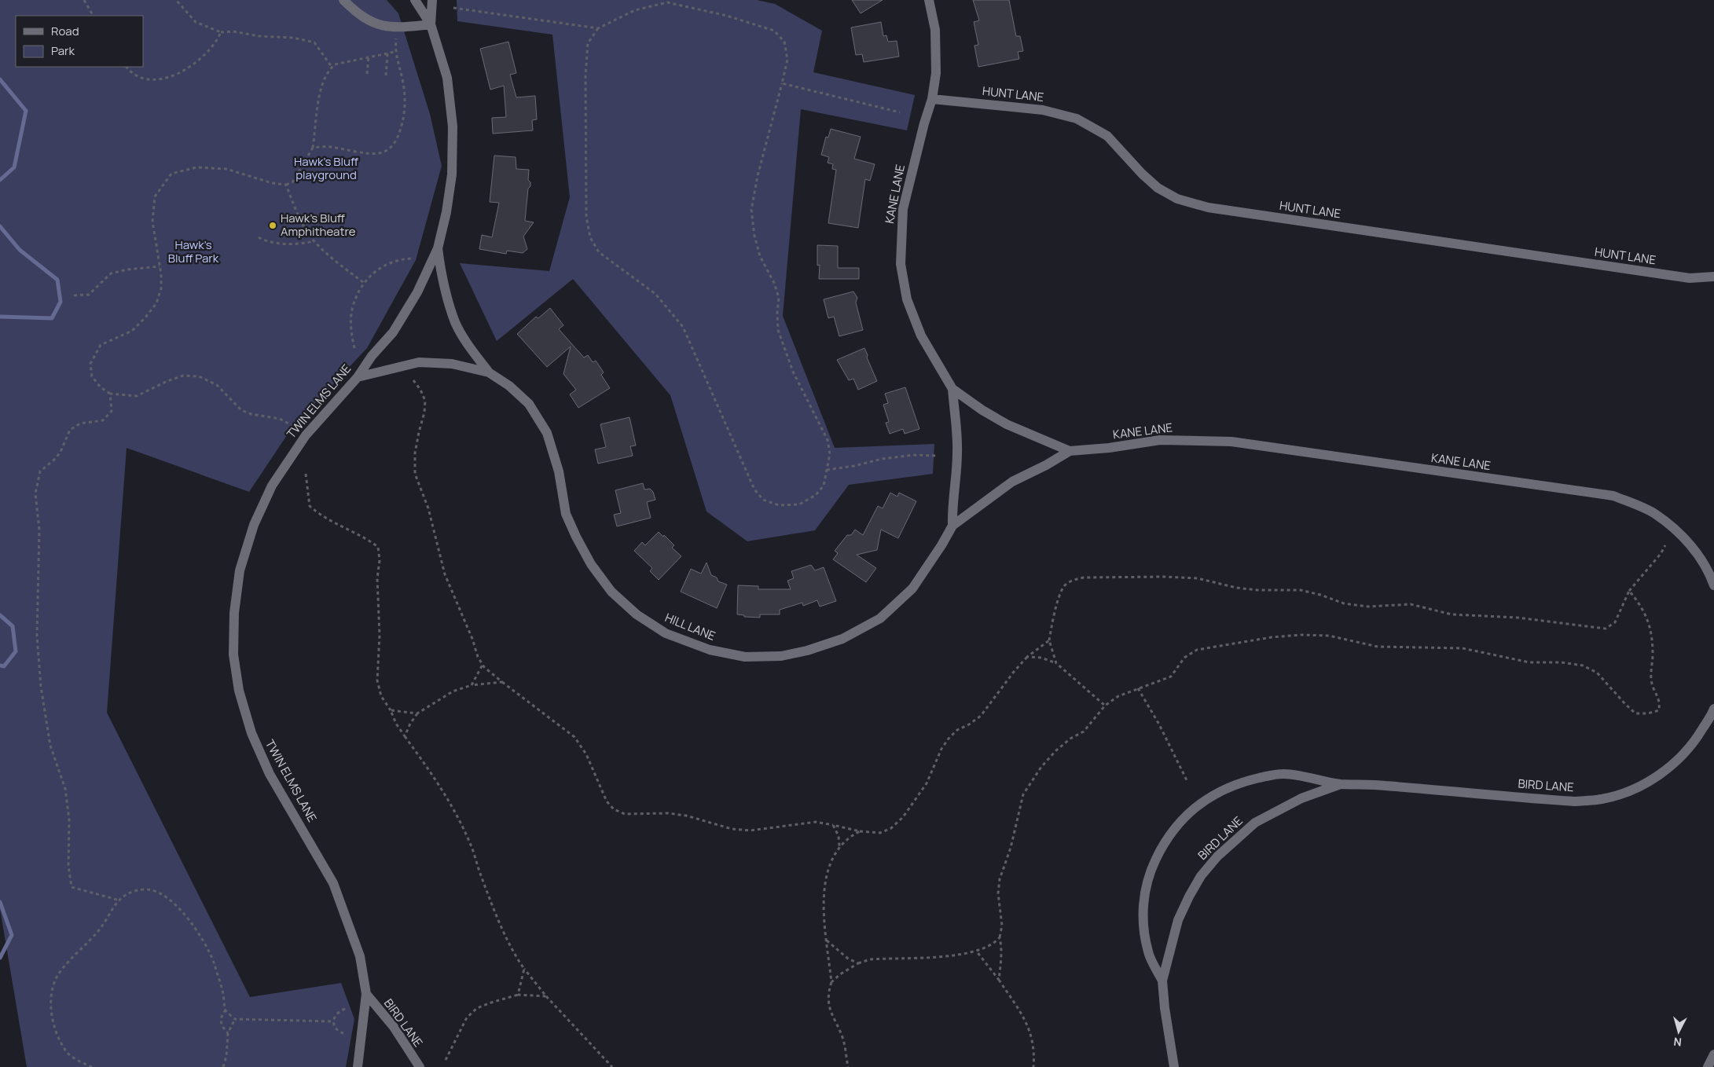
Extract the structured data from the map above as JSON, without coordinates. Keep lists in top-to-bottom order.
{
  "streets": {
    "street": [
      "HUNT LANE",
      "KANE LANE",
      "TWIN ELMS LANE",
      "HILL LANE",
      "BIRD LANE"
    ]
  },
  "crossings": [
    ["HUNT LANE", "KANE LANE"],
    ["TWIN ELMS LANE", "BIRD LANE"]
  ],
  "parks": ["Hawk's Bluff playground", "Hawk's Bluff Park"],
  "places": ["Hawk's Bluff Amphitheatre"],
  "legend": ["Road", "Park"],
  "north": "bottom"
}
